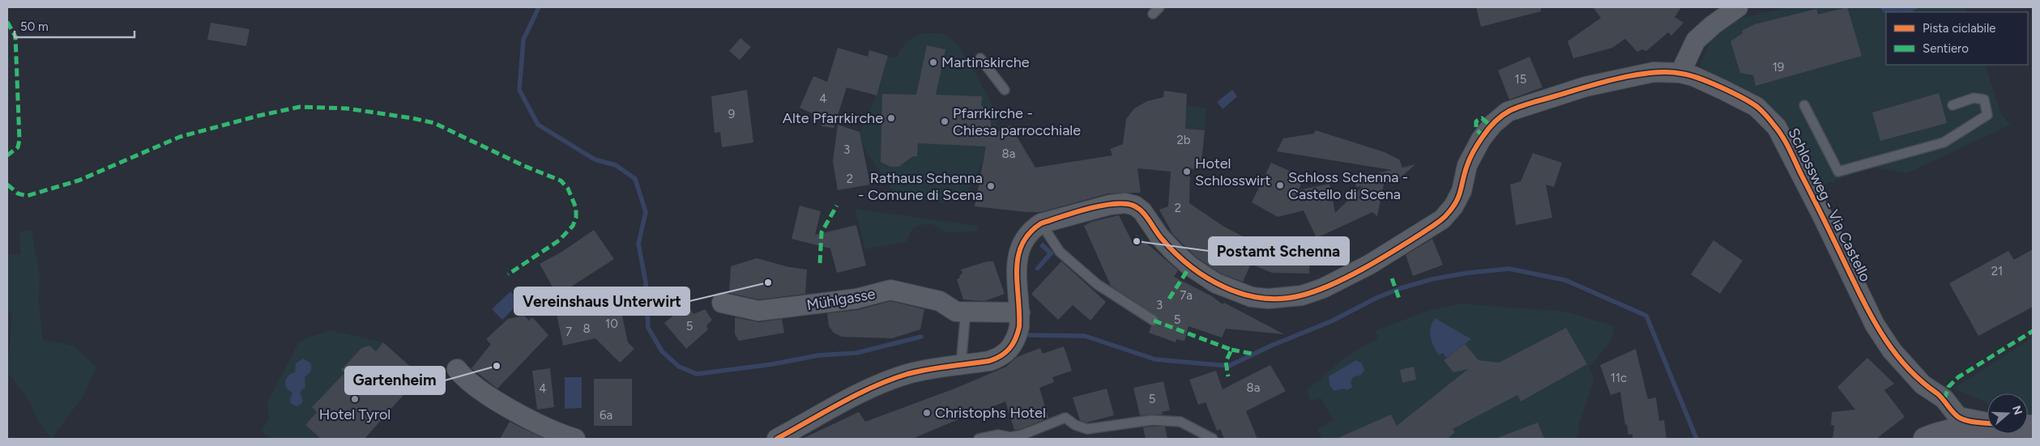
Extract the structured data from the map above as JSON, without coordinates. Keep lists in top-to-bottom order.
{
  "streets": {
    "street": ["Schlossweg - Via Castello", "Mühlgasse"]
  },
  "places": [
    "Martinskirche",
    "Alte Pfarrkirche",
    "Pfarrkirche - Chiesa parrocchiale",
    "Hotel Schlosswirt",
    "Schloss Schenna - Castello di Scena",
    "Rathaus Schenna - Comune di Scena",
    "Postamt Schenna",
    "Vereinshaus Unterwirt",
    "Gartenheim",
    "Hotel Tyrol",
    "Christophs Hotel"
  ],
  "house_numbers": [
    "19",
    "15",
    "4",
    "9",
    "2b",
    "3",
    "8a",
    "2",
    "2",
    "21",
    "7a",
    "3",
    "5",
    "10",
    "5",
    "8",
    "7",
    "11c",
    "8a",
    "4",
    "5",
    "6a"
  ],
  "legend": ["Pista ciclabile", "Sentiero"],
  "scale_bar": "50 m",
  "north": "right"
}
